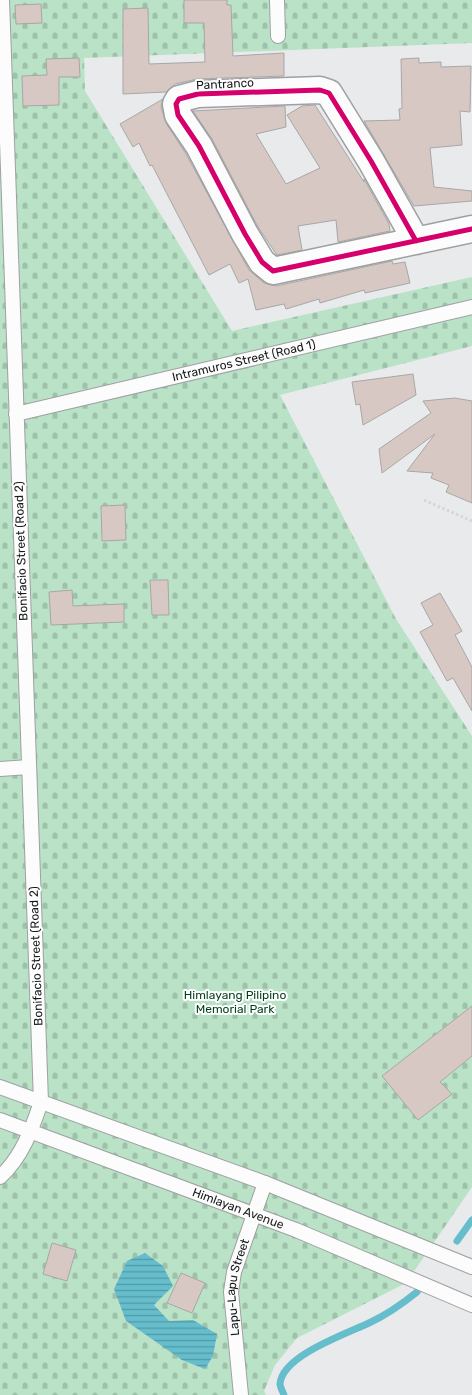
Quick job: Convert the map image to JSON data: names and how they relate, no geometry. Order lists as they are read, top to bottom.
{
  "streets": {
    "street": ["Pantranco"],
    "lane": [
      "Intramuros Street (Road 1)",
      "Bonifacio Street (Road 2)",
      "Himlayan Avenue",
      "Lapu-Lapu Street"
    ]
  },
  "crossings": [
    ["Intramuros Street (Road 1)", "Bonifacio Street (Road 2)"],
    ["Himlayan Avenue", "Lapu-Lapu Street"]
  ],
  "parks": ["Himlayang Pilipino Memorial Park"]
}
